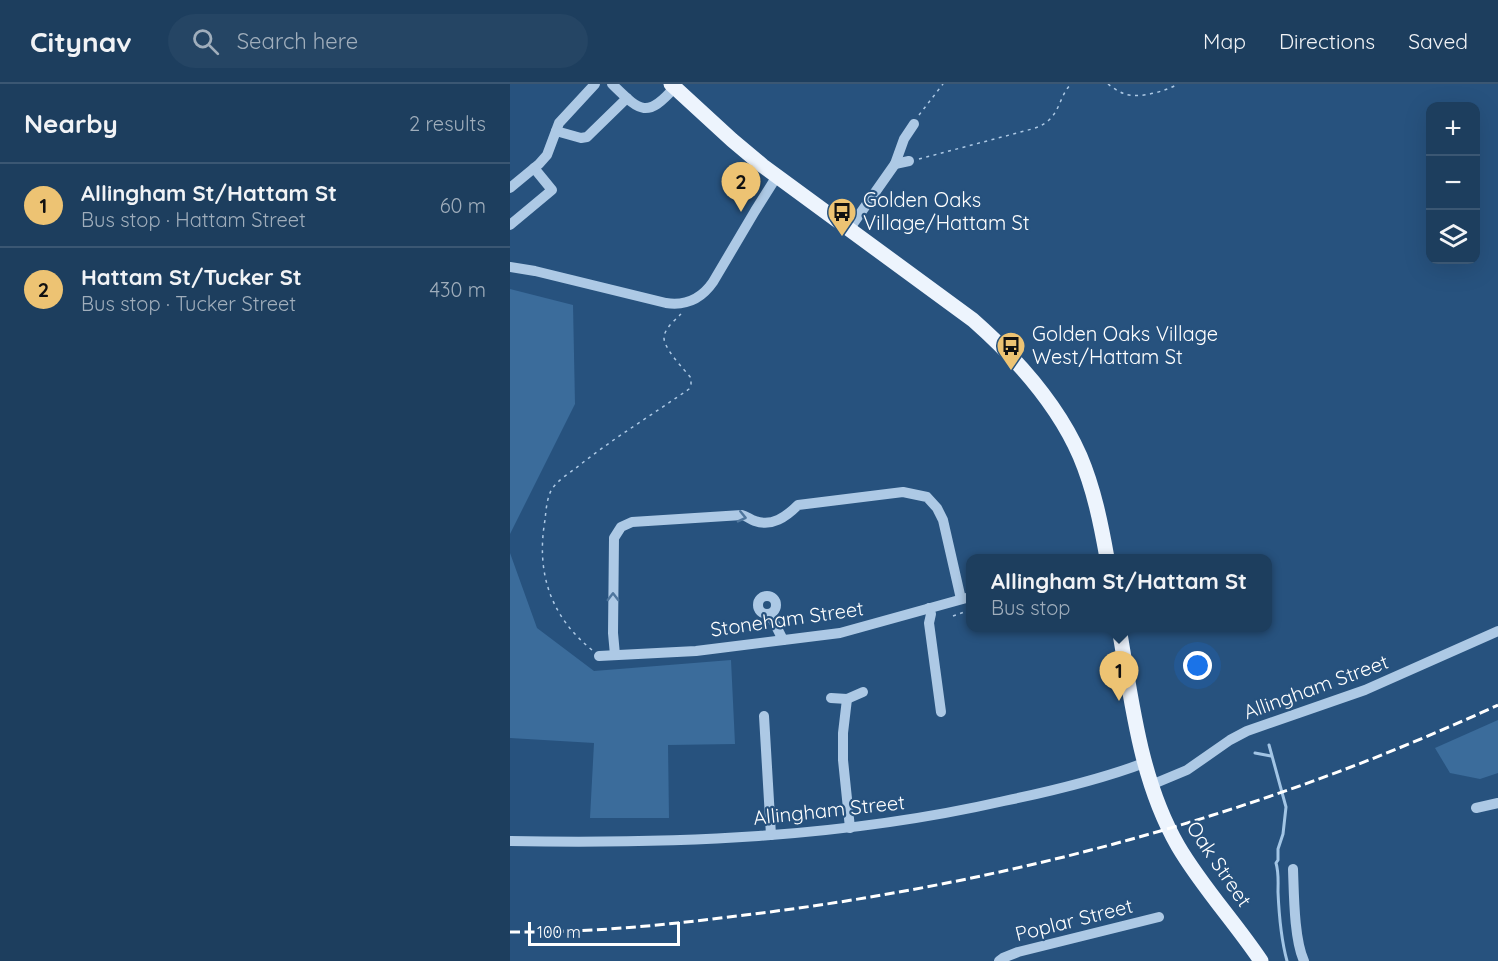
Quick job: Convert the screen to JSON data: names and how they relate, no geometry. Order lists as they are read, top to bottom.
{
  "streets": {
    "main road": ["Oak Street"],
    "street": ["Stoneham Street", "Allingham Street", "Poplar Street"]
  },
  "crossings": [
    ["Allingham Street", "Oak Street"]
  ],
  "places": {
    "bus stop": ["Golden Oaks Village/Hattam St", "Golden Oaks Village West/Hattam St"]
  },
  "scale_bar": "100 m",
  "page": {
    "header": "Citynav",
    "search": "Search here",
    "nav": ["Map", "Directions", "Saved"],
    "heading": ["Nearby", "2 results"],
    "map_buttons": ["+", "−"],
    "list": [
      {
        "mark": "1",
        "name": "Allingham St/Hattam St",
        "note": "Bus stop · Hattam Street",
        "value": "60 m"
      },
      {
        "mark": "2",
        "name": "Hattam St/Tucker St",
        "note": "Bus stop · Tucker Street",
        "value": "430 m"
      }
    ],
    "pins": ["2", "1"],
    "popup": ["Allingham St/Hattam St", "Bus stop"],
    "scale": "100 m"
  }
}
